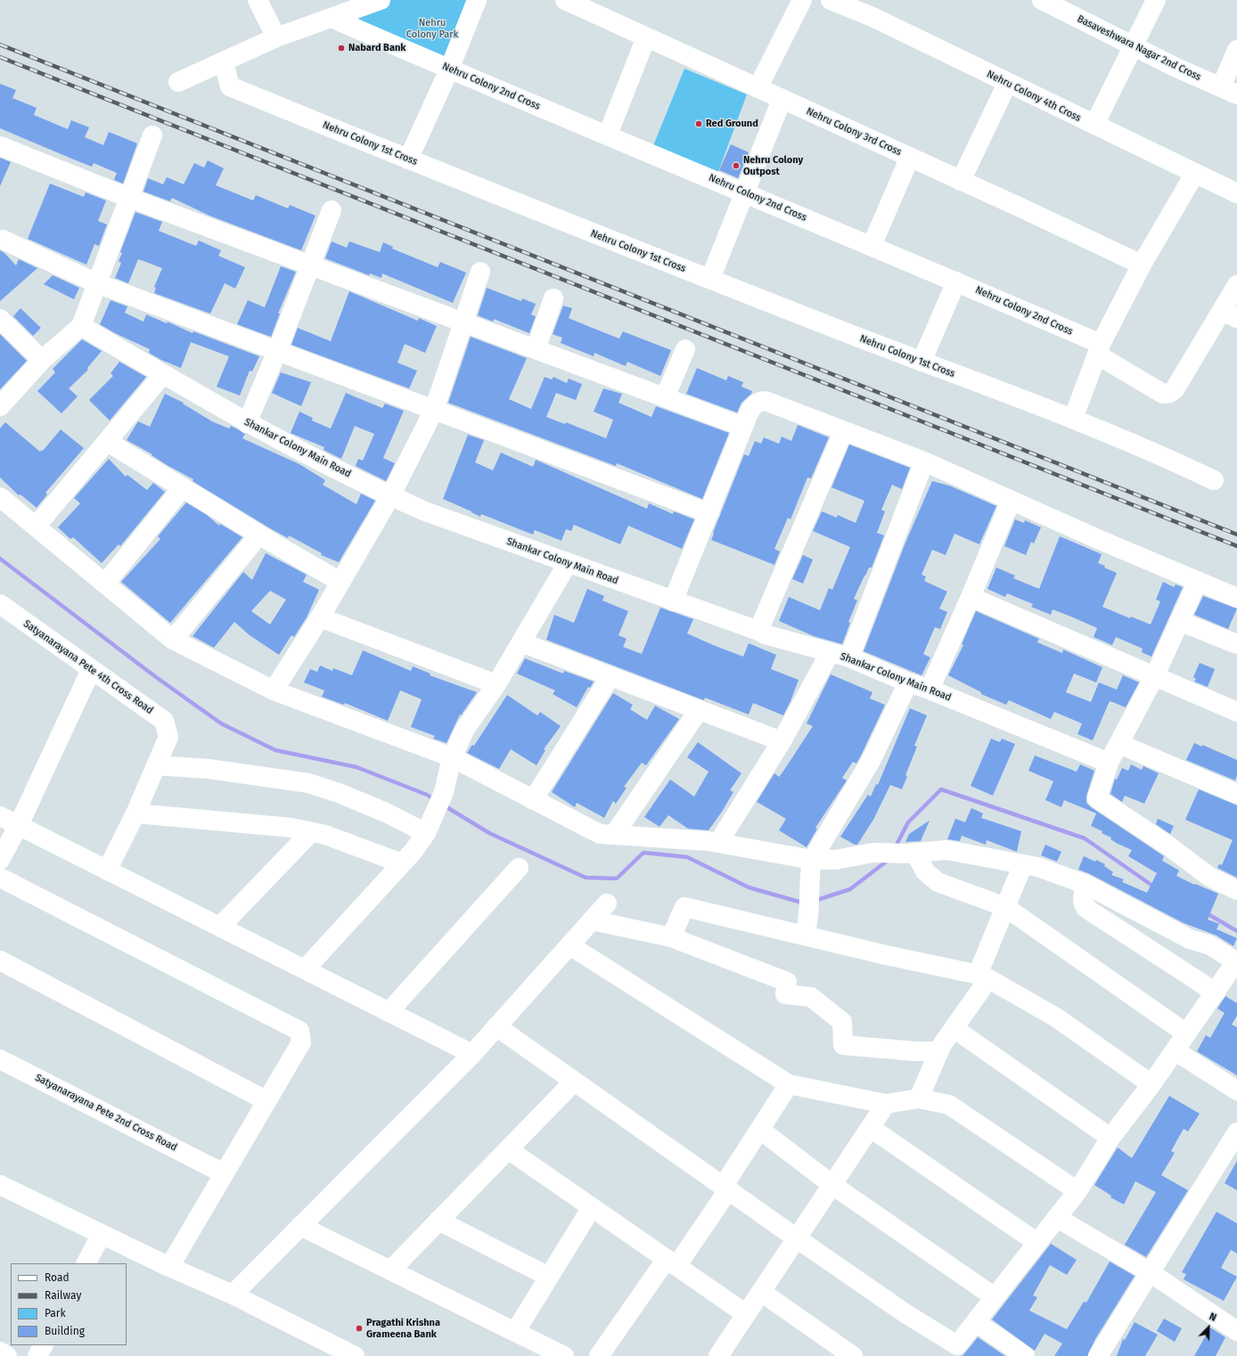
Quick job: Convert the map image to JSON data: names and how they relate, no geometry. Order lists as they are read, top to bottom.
{
  "streets": {
    "street": [
      "Basaveshwara Nagar 2nd Cross",
      "Nehru Colony 2nd Cross",
      "Nehru Colony 4th Cross",
      "Nehru Colony 3rd Cross",
      "Nehru Colony 1st Cross",
      "Shankar Colony Main Road",
      "Satyanarayana Pete 4th Cross Road",
      "Satyanarayana Pete 2nd Cross Road"
    ]
  },
  "parks": ["Nehru Colony Park"],
  "places": [
    "Nabard Bank",
    "Red Ground",
    "Nehru Colony Outpost",
    "Pragathi Krishna Grameena Bank"
  ],
  "legend": [
    "Road",
    "Railway",
    "Park",
    "Building"
  ],
  "north": "top right"
}
